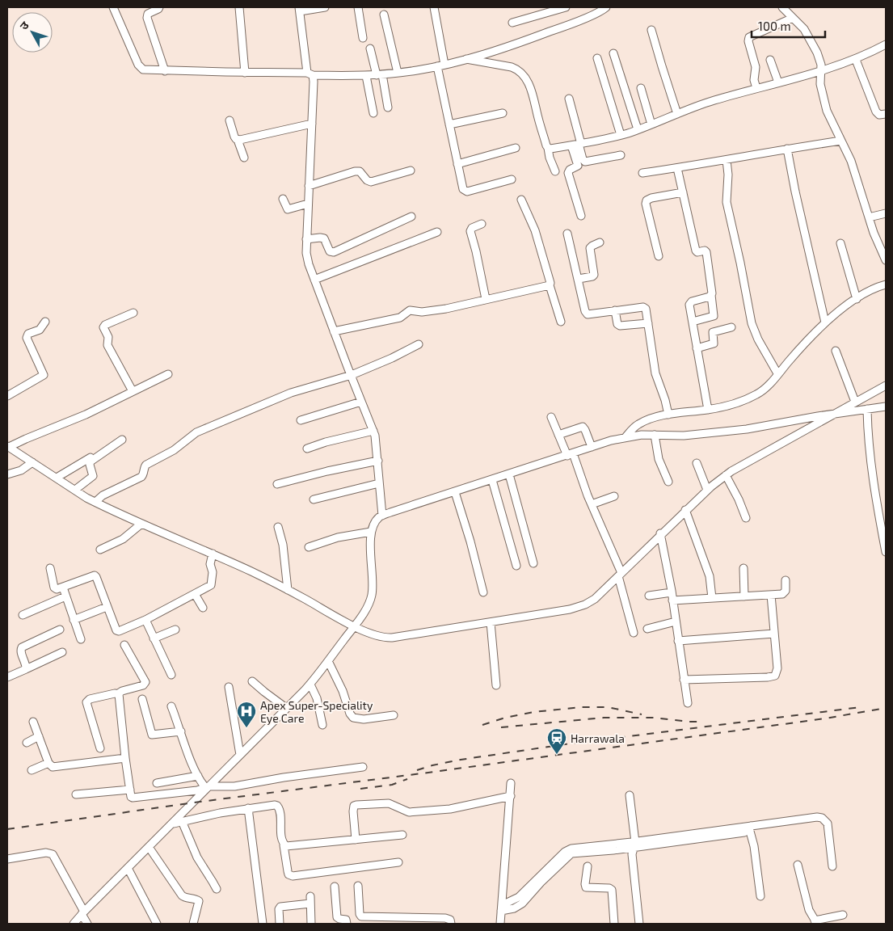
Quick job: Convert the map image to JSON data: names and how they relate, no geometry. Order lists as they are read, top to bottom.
{
  "places": {
    "hospital": ["Apex Super-Speciality Eye Care"],
    "station": ["Harrawala"]
  },
  "scale_bar": "100 m",
  "north": "top left"
}
